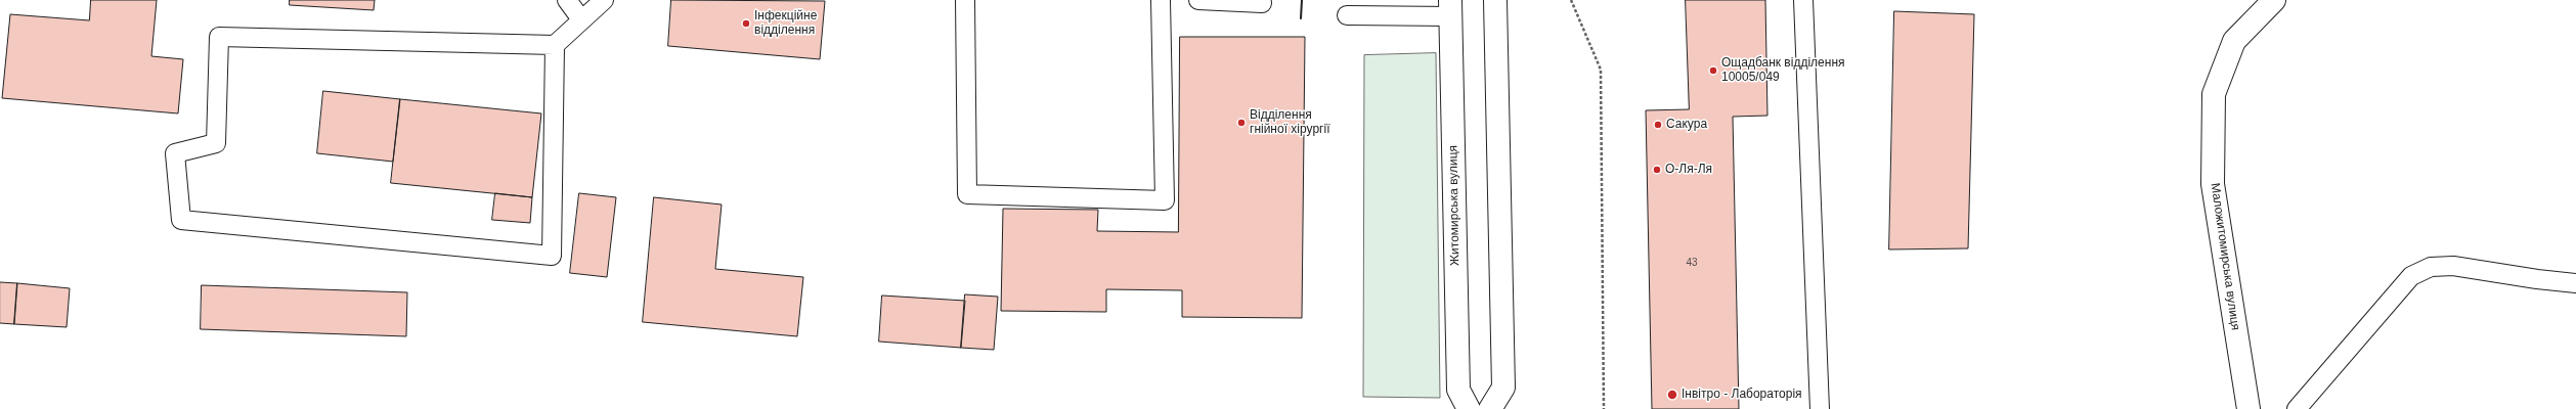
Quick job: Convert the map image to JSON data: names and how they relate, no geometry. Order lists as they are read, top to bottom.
{
  "streets": {
    "main road": ["Житомирська вулиця", "Маложитомирська вулиця"]
  },
  "places": [
    "Інфекційне відділення",
    "Ощадбанк відділення 10005/049",
    "Відділення гнійної хірургії",
    "Сакура",
    "О-Ля-Ля",
    "Інвітро - Лабораторія"
  ],
  "house_numbers": ["43"]
}
